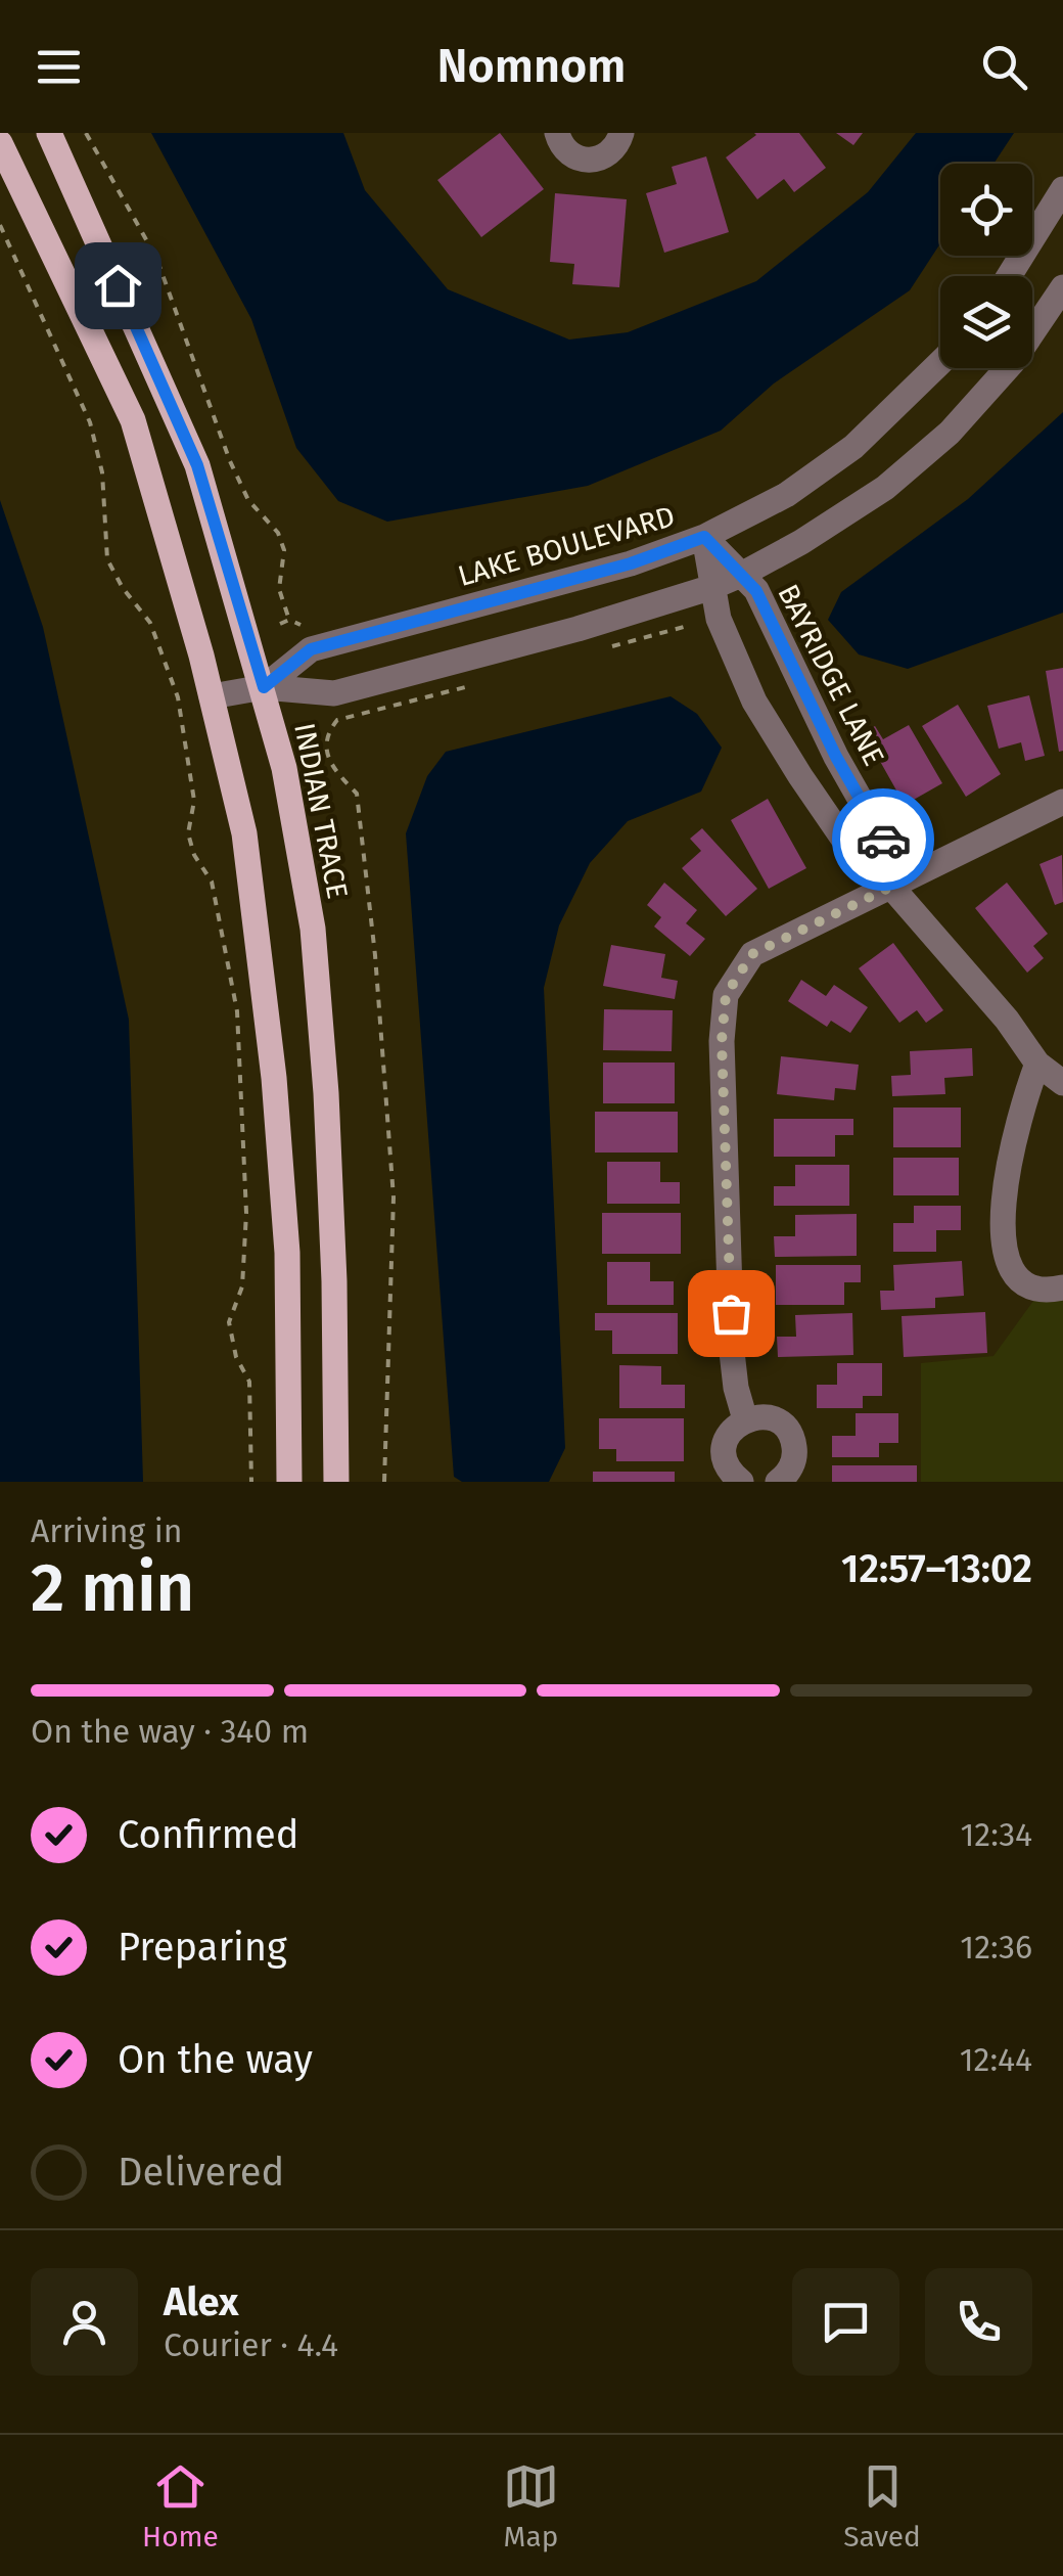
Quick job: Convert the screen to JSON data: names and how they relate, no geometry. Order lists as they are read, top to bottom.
{
  "streets": {
    "main road": ["INDIAN TRACE"],
    "street": ["LAKE BOULEVARD", "BAYRIDGE LANE"]
  },
  "crossings": [
    ["LAKE BOULEVARD", "BAYRIDGE LANE"],
    ["LAKE BOULEVARD", "INDIAN TRACE"]
  ],
  "page": {
    "header": "Nomnom",
    "heading": ["2 min", "Arriving in", "12:57–13:02"],
    "panel": ["Alex", "Courier · 4.4"],
    "bar": "On the way · 340 m",
    "list": [
      ["Confirmed", "12:34"],
      ["Preparing", "12:36"],
      ["On the way", "12:44"],
      "Delivered"
    ],
    "tabs": ["Home", "Map", "Saved"]
  }
}
